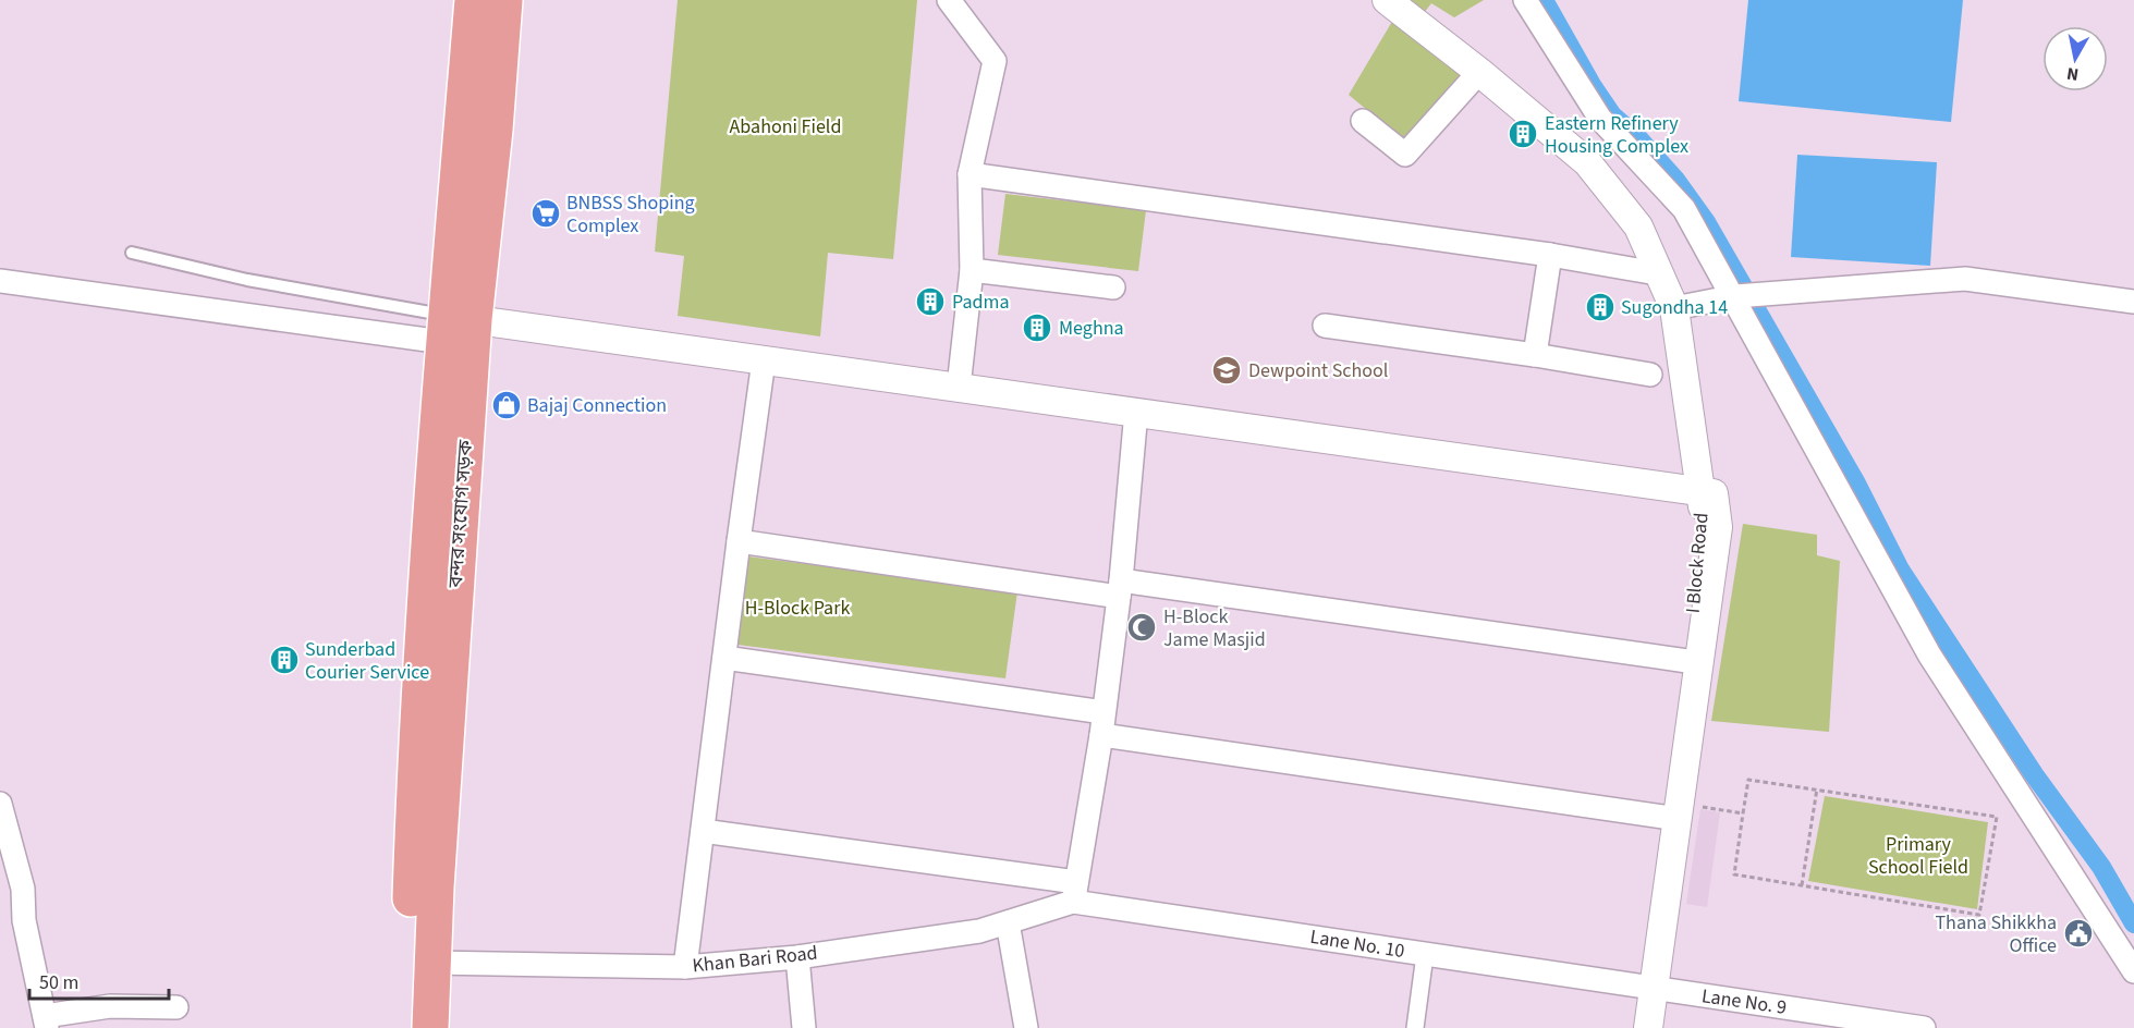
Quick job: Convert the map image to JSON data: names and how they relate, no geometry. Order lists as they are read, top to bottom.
{
  "streets": {
    "highway": ["বন্দর সংযোগ সড়ক"],
    "street": [
      "I Block Road",
      "Lane No. 10",
      "Khan Bari Road",
      "Lane No. 9"
    ]
  },
  "crossings": [
    ["বন্দর সংযোগ সড়ক", "Khan Bari Road"],
    ["I Block Road", "Lane No. 10"],
    ["I Block Road", "Lane No. 9"],
    ["Lane No. 10", "Khan Bari Road"],
    ["Lane No. 10", "Lane No. 9"]
  ],
  "parks": ["Abahoni Field", "H-Block Park", "Primary School Field"],
  "places": {
    "building": [
      "Eastern Refinery Housing Complex",
      "Padma",
      "Sugondha 14",
      "Meghna",
      "Sunderbad Courier Service"
    ],
    "supermarket": ["BNBSS Shoping Complex"],
    "school or university": ["Dewpoint School"],
    "shop": ["Bajaj Connection"],
    "mosque": ["H-Block Jame Masjid"],
    "public building": ["Thana Shikkha Office"]
  },
  "scale_bar": "50 m",
  "north": "bottom"
}
